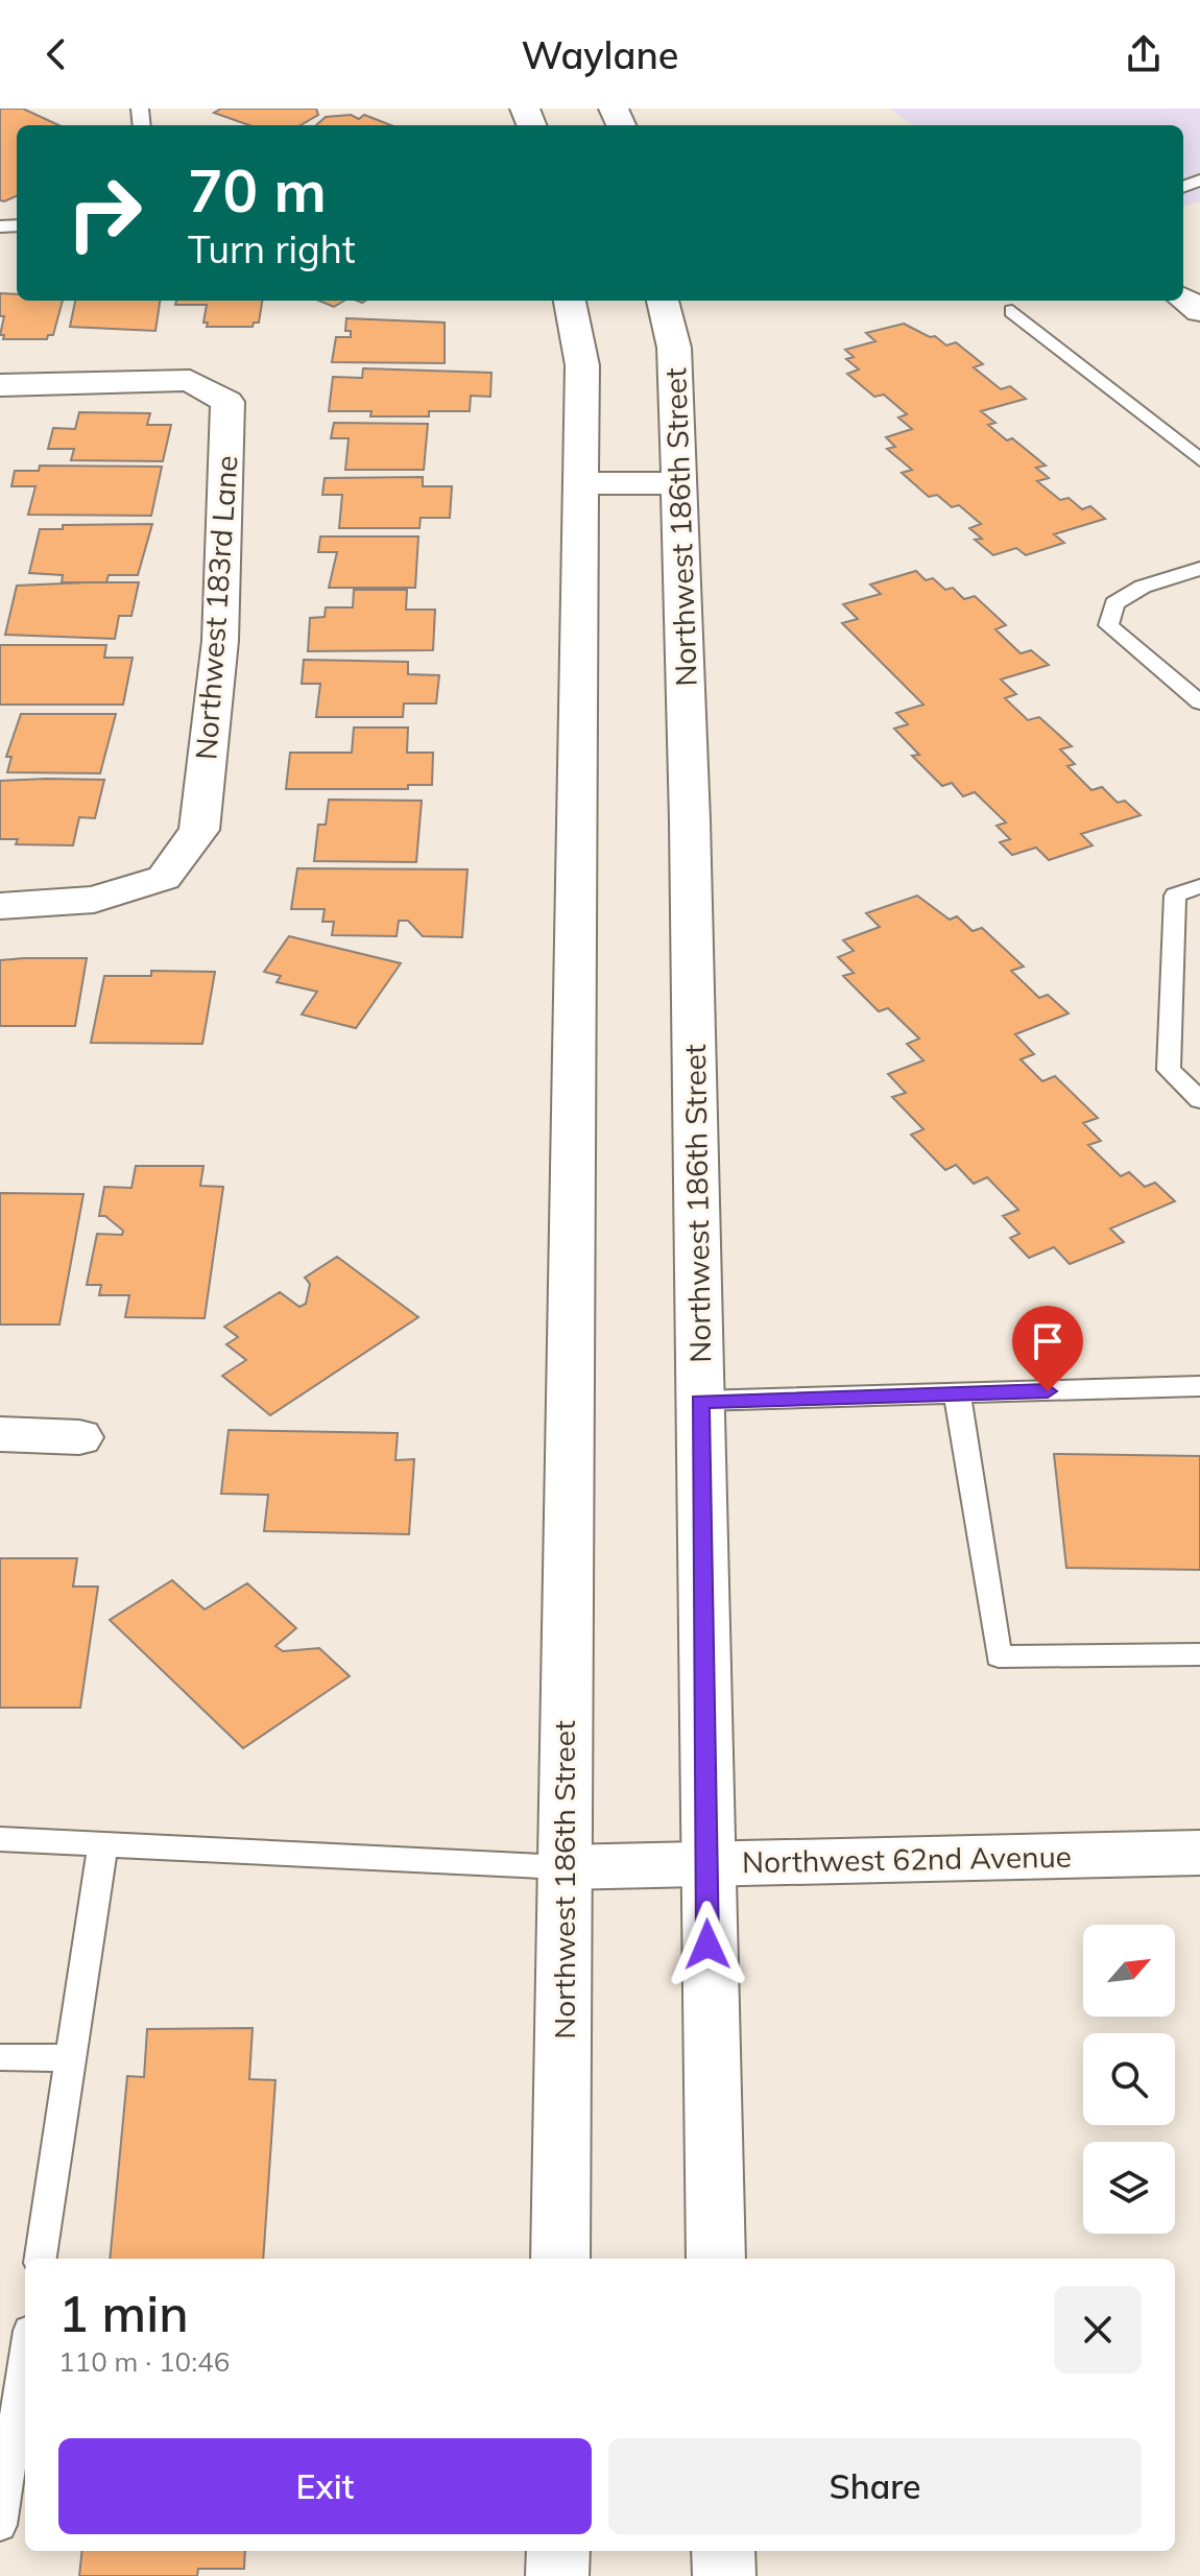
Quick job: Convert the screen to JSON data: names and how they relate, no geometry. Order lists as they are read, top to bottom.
{
  "streets": {
    "main road": ["Northwest 186th Street", "Northwest 183rd Lane", "Northwest 62nd Avenue"]
  },
  "crossings": [
    ["Northwest 186th Street", "Northwest 62nd Avenue"]
  ],
  "north": "top right",
  "page": {
    "header": "Waylane",
    "turn": ["70 m", "Turn right"],
    "heading": ["1 min", "110 m · 10:46"],
    "buttons": ["Exit", "Share"]
  }
}
